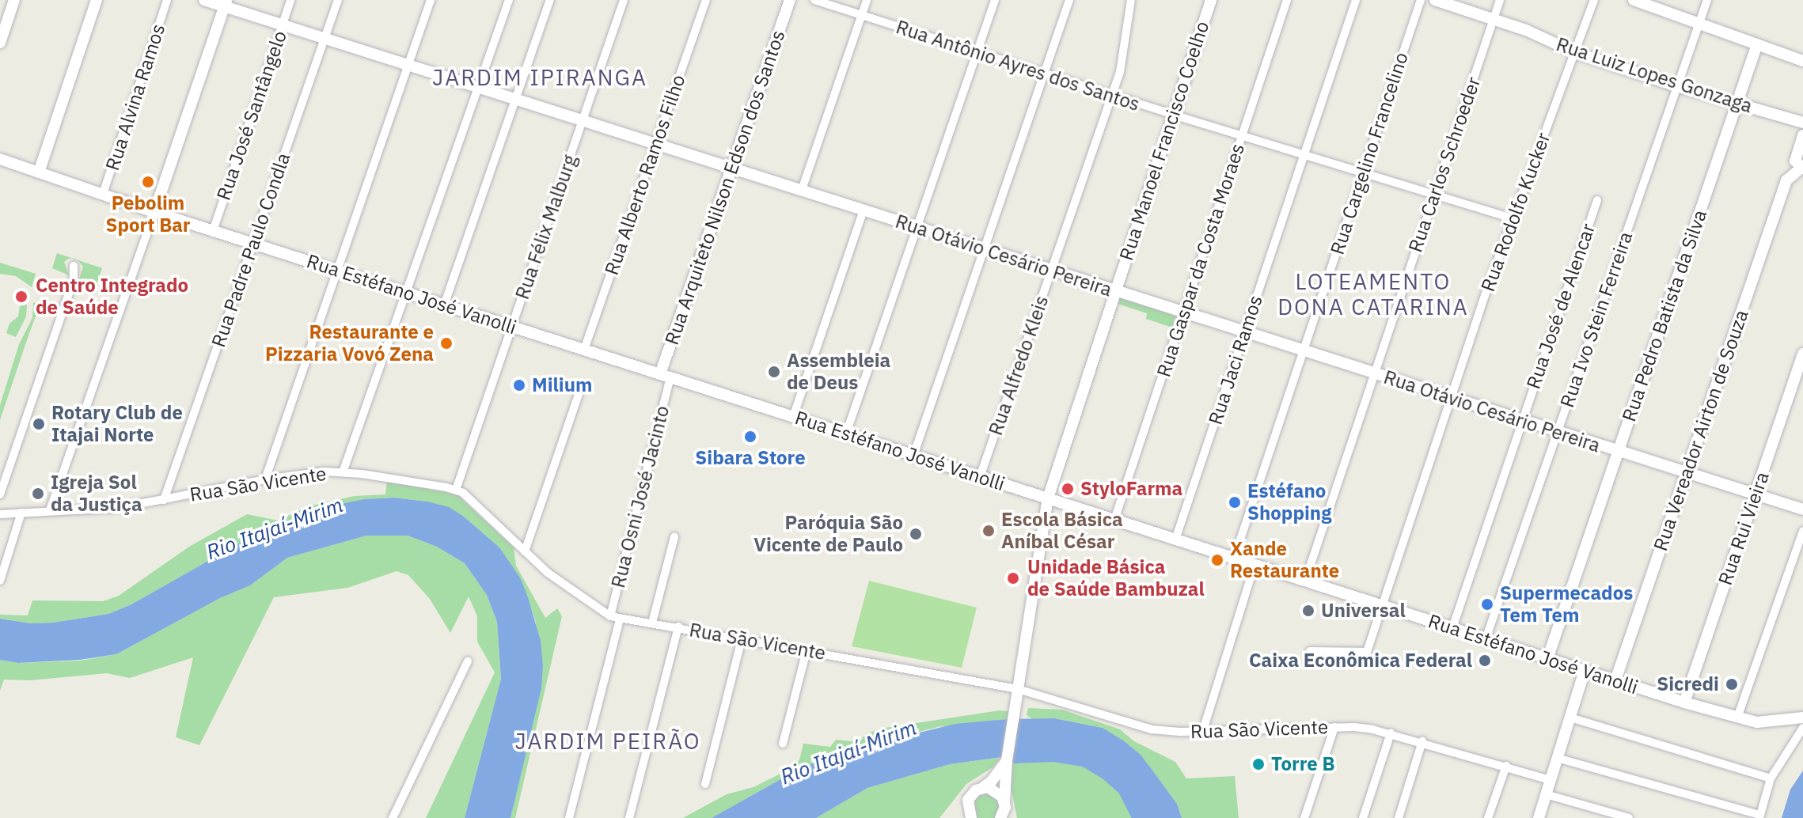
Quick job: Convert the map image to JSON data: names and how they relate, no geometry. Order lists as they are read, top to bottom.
{
  "streets": {
    "main road": [
      "Rua Luiz Lopes Gonzaga",
      "Rua Manoel Francisco Coelho",
      "Rua Arquiteto Nilson Edson dos Santos",
      "Rua Otávio Cesário Pereira",
      "Rua Estéfano José Vanolli",
      "Rua Pedro Batista da Silva",
      "Rua Vereador Airton de Souza",
      "Rua Rui Vieira"
    ],
    "street": [
      "Rua Antônio Ayres dos Santos",
      "Rua Alvina Ramos",
      "Rua José Santângelo",
      "Rua Cargelino Francelino",
      "Rua Carlos Schroeder",
      "Rua Alberto Ramos Filho",
      "Rua Rodolfo Kucker",
      "Rua Félix Malburg",
      "Rua Padre Paulo Condla",
      "Rua Gaspar da Costa Moraes",
      "Rua José de Alencar",
      "Rua Ivo Stein Ferreira",
      "Rua Jaci Ramos",
      "Rua Alfredo Kleis",
      "Rua São Vicente",
      "Rua Osni José Jacinto"
    ]
  },
  "crossings": [
    ["Rua Antônio Ayres dos Santos", "Rua Manoel Francisco Coelho"],
    ["Rua Antônio Ayres dos Santos", "Rua Cargelino Francelino"],
    ["Rua Antônio Ayres dos Santos", "Rua Carlos Schroeder"],
    ["Rua Antônio Ayres dos Santos", "Rua Rodolfo Kucker"],
    ["Rua Antônio Ayres dos Santos", "Rua Gaspar da Costa Moraes"],
    ["Rua Antônio Ayres dos Santos", "Rua Jaci Ramos"],
    ["Rua Antônio Ayres dos Santos", "Rua Alfredo Kleis"],
    ["Rua Luiz Lopes Gonzaga", "Rua Carlos Schroeder"],
    ["Rua Luiz Lopes Gonzaga", "Rua Rodolfo Kucker"],
    ["Rua Luiz Lopes Gonzaga", "Rua Pedro Batista da Silva"],
    ["Rua Luiz Lopes Gonzaga", "Rua Ivo Stein Ferreira"],
    ["Rua Alvina Ramos", "Rua Estéfano José Vanolli"],
    ["Rua José Santângelo", "Rua Otávio Cesário Pereira"],
    ["Rua José Santângelo", "Rua Estéfano José Vanolli"],
    ["Rua Manoel Francisco Coelho", "Rua Otávio Cesário Pereira"],
    ["Rua Manoel Francisco Coelho", "Rua Estéfano José Vanolli"],
    ["Rua Manoel Francisco Coelho", "Rua São Vicente"],
    ["Rua Cargelino Francelino", "Rua Otávio Cesário Pereira"],
    ["Rua Cargelino Francelino", "Rua Estéfano José Vanolli"],
    ["Rua Carlos Schroeder", "Rua Otávio Cesário Pereira"],
    ["Rua Carlos Schroeder", "Rua Estéfano José Vanolli"],
    ["Rua Alberto Ramos Filho", "Rua Otávio Cesário Pereira"],
    ["Rua Alberto Ramos Filho", "Rua Estéfano José Vanolli"],
    ["Rua Arquiteto Nilson Edson dos Santos", "Rua Otávio Cesário Pereira"],
    ["Rua Arquiteto Nilson Edson dos Santos", "Rua Estéfano José Vanolli"],
    ["Rua Arquiteto Nilson Edson dos Santos", "Rua Osni José Jacinto"],
    ["Rua Rodolfo Kucker", "Rua Otávio Cesário Pereira"],
    ["Rua Rodolfo Kucker", "Rua Estéfano José Vanolli"],
    ["Rua Félix Malburg", "Rua Otávio Cesário Pereira"],
    ["Rua Félix Malburg", "Rua Estéfano José Vanolli"],
    ["Rua Félix Malburg", "Rua São Vicente"],
    ["Rua Padre Paulo Condla", "Rua Otávio Cesário Pereira"],
    ["Rua Padre Paulo Condla", "Rua Estéfano José Vanolli"],
    ["Rua Padre Paulo Condla", "Rua São Vicente"],
    ["Rua Otávio Cesário Pereira", "Rua Gaspar da Costa Moraes"],
    ["Rua Otávio Cesário Pereira", "Rua José de Alencar"],
    ["Rua Otávio Cesário Pereira", "Rua Pedro Batista da Silva"],
    ["Rua Otávio Cesário Pereira", "Rua Ivo Stein Ferreira"],
    ["Rua Otávio Cesário Pereira", "Rua Jaci Ramos"],
    ["Rua Otávio Cesário Pereira", "Rua Alfredo Kleis"],
    ["Rua Otávio Cesário Pereira", "Rua Vereador Airton de Souza"],
    ["Rua Otávio Cesário Pereira", "Rua Rui Vieira"],
    ["Rua Gaspar da Costa Moraes", "Rua Estéfano José Vanolli"],
    ["Rua Estéfano José Vanolli", "Rua José de Alencar"],
    ["Rua Estéfano José Vanolli", "Rua Pedro Batista da Silva"],
    ["Rua Estéfano José Vanolli", "Rua Ivo Stein Ferreira"],
    ["Rua Estéfano José Vanolli", "Rua Jaci Ramos"],
    ["Rua Estéfano José Vanolli", "Rua Alfredo Kleis"],
    ["Rua Estéfano José Vanolli", "Rua Vereador Airton de Souza"],
    ["Rua Estéfano José Vanolli", "Rua Osni José Jacinto"],
    ["Rua Estéfano José Vanolli", "Rua Rui Vieira"],
    ["Rua São Vicente", "Rua Osni José Jacinto"]
  ],
  "districts": ["JARDIM IPIRANGA", "LOTEAMENTO DONA CATARINA", "JARDIM PEIRÃO"],
  "water": ["Rio Itajaí-Mirim"],
  "places": [
    "Pebolim Sport Bar",
    "Centro Integrado de Saúde",
    "Restaurante e Pizzaria Vovó Zena",
    "Assembleia de Deus",
    "Milium",
    "Rotary Club de Itajai Norte",
    "Sibara Store",
    "StyloFarma",
    "Igreja Sol da Justiça",
    "Estéfano Shopping",
    "Escola Básica Aníbal César",
    "Paróquia São Vicente de Paulo",
    "Xande Restaurante",
    "Unidade Básica de Saúde Bambuzal",
    "Supermecados Tem Tem",
    "Universal",
    "Caixa Econômica Federal",
    "Sicredi",
    "Torre B"
  ]
}
